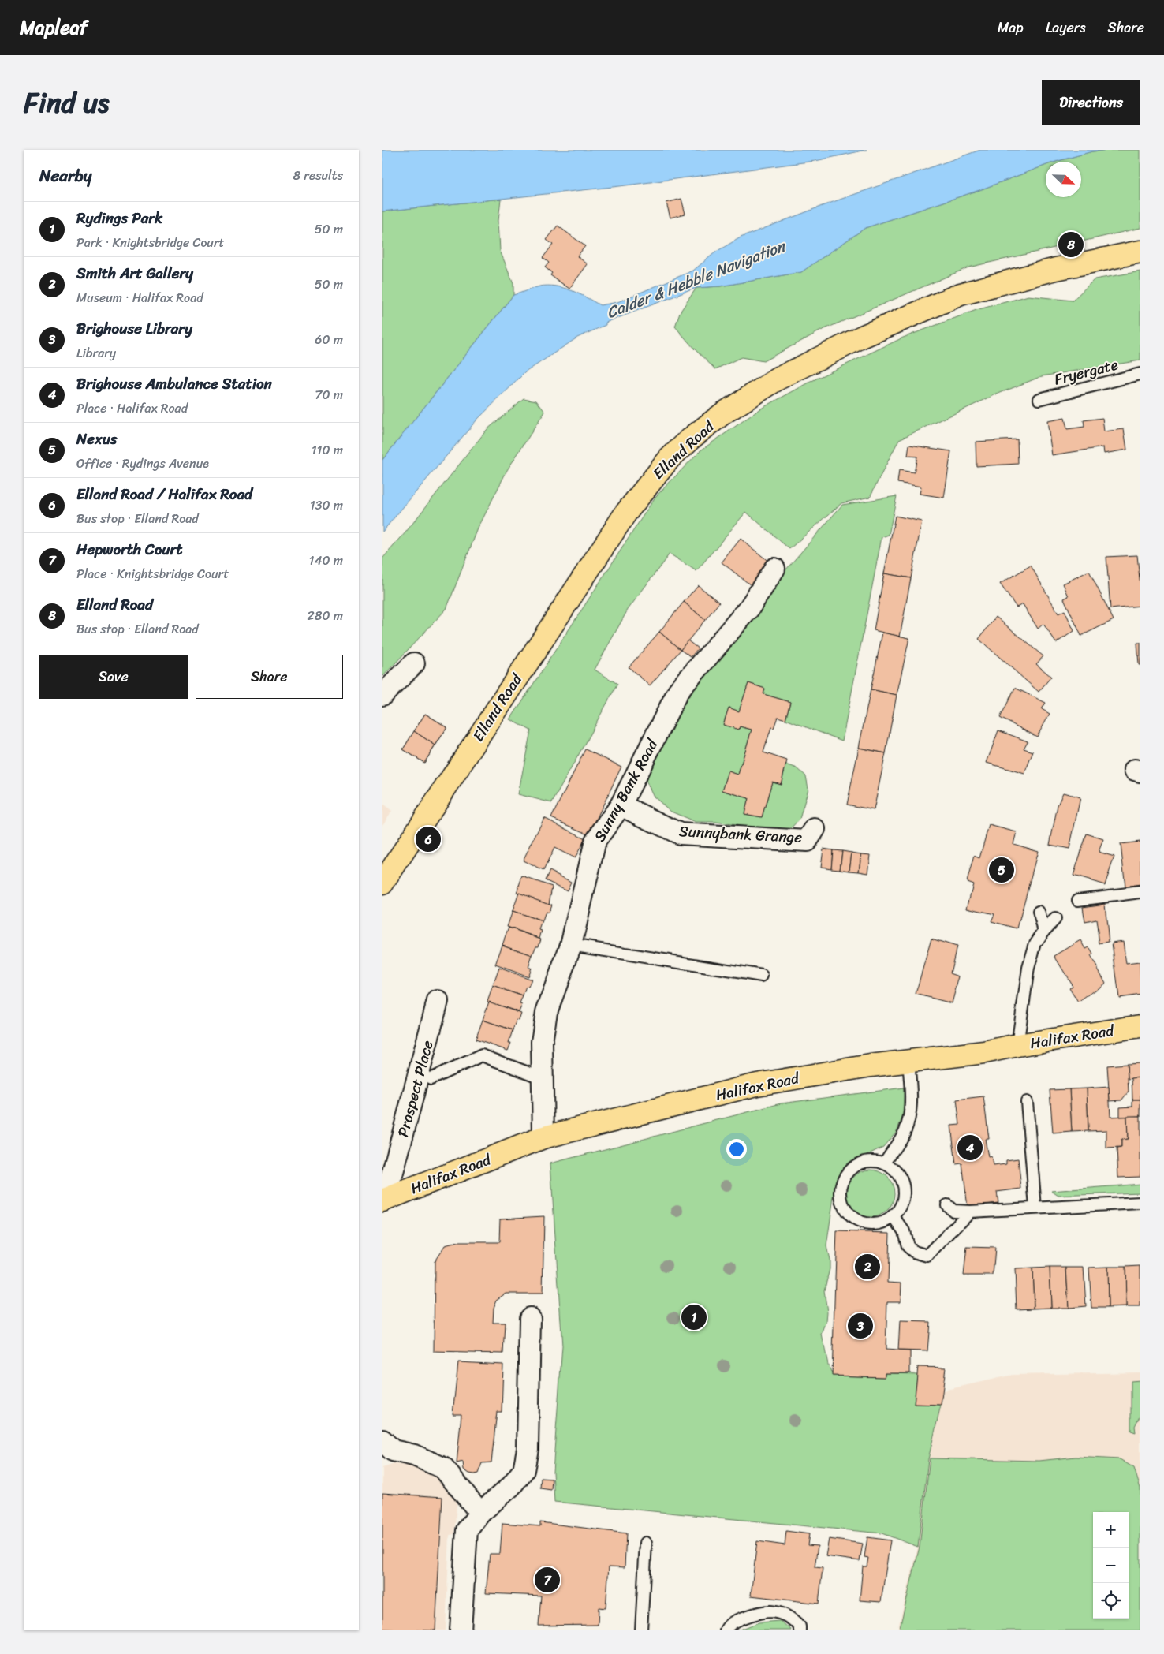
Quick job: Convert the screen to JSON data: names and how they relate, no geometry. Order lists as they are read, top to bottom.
{
  "streets": {
    "main road": ["Elland Road", "Halifax Road"],
    "street": ["Sunny Bank Road", "Sunnybank Grange", "Prospect Place"],
    "lane": ["Fryergate"]
  },
  "crossings": [
    ["Sunny Bank Road", "Sunnybank Grange"],
    ["Sunny Bank Road", "Halifax Road"],
    ["Halifax Road", "Prospect Place"]
  ],
  "water": ["Calder & Hebble Navigation"],
  "north": "bottom right",
  "page": {
    "header": "Mapleaf",
    "nav": ["Map", "Layers", "Share"],
    "title": "Find us",
    "buttons": [
      "Directions",
      ["Save", "Share"]
    ],
    "heading": ["Nearby", "8 results"],
    "list": [
      {
        "mark": "1",
        "name": "Rydings Park",
        "note": "Park · Knightsbridge Court",
        "value": "50 m"
      },
      {
        "mark": "2",
        "name": "Smith Art Gallery",
        "note": "Museum · Halifax Road",
        "value": "50 m"
      },
      {
        "mark": "3",
        "name": "Brighouse Library",
        "note": "Library",
        "value": "60 m"
      },
      {
        "mark": "4",
        "name": "Brighouse Ambulance Station",
        "note": "Place · Halifax Road",
        "value": "70 m"
      },
      {
        "mark": "5",
        "name": "Nexus",
        "note": "Office · Rydings Avenue",
        "value": "110 m"
      },
      {
        "mark": "6",
        "name": "Elland Road / Halifax Road",
        "note": "Bus stop · Elland Road",
        "value": "130 m"
      },
      {
        "mark": "7",
        "name": "Hepworth Court",
        "note": "Place · Knightsbridge Court",
        "value": "140 m"
      },
      {
        "mark": "8",
        "name": "Elland Road",
        "note": "Bus stop · Elland Road",
        "value": "280 m"
      }
    ],
    "pins": [
      "8",
      "6",
      "5",
      "4",
      "2",
      "1",
      "3",
      "7"
    ],
    "map_buttons": ["+", "−"]
  }
}
